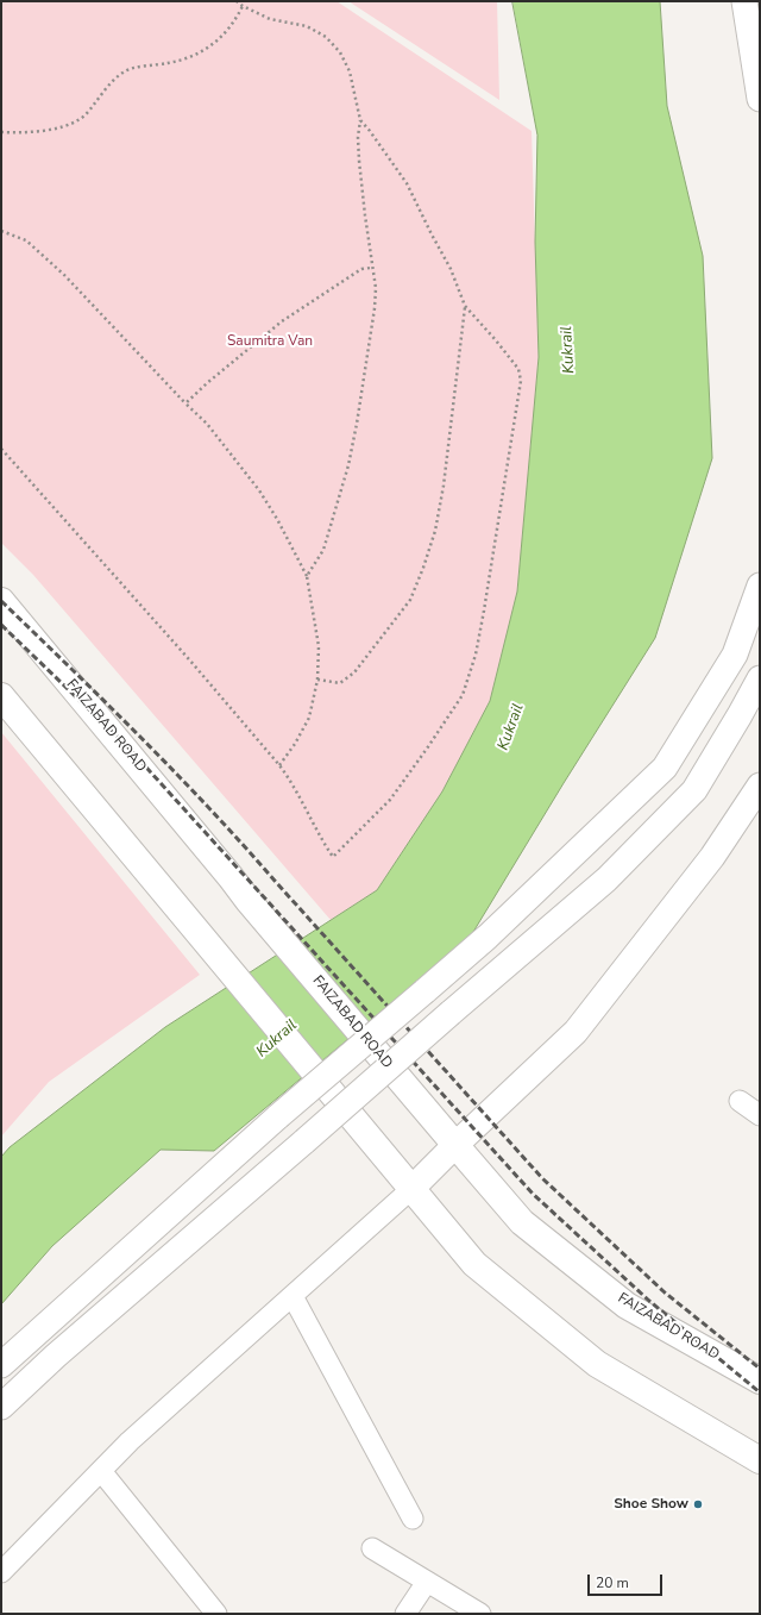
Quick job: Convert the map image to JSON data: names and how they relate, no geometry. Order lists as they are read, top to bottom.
{
  "streets": {
    "main road": ["FAIZABAD ROAD"]
  },
  "water": ["Kukrail"],
  "parks": ["Saumitra Van"],
  "places": ["Shoe Show"],
  "scale_bar": "20 m"
}
